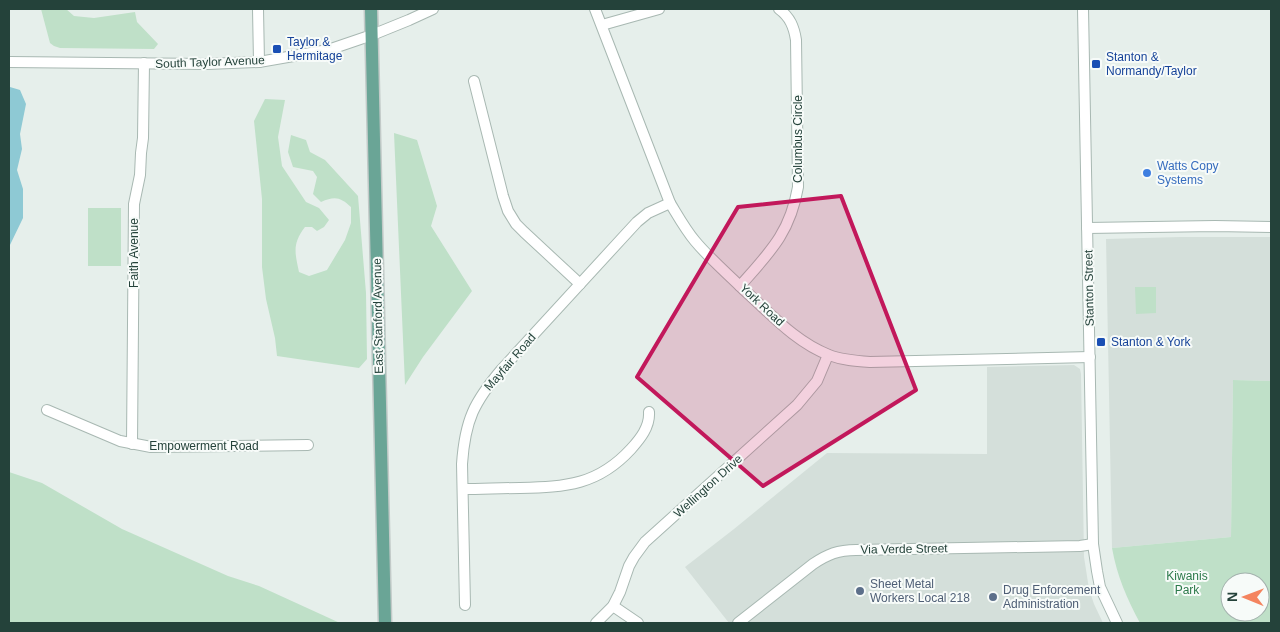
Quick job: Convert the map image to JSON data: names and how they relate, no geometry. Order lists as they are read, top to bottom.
{
  "streets": {
    "main road": ["East Stanford Avenue"],
    "street": [
      "South Taylor Avenue",
      "Columbus Circle",
      "Faith Avenue",
      "Stanton Street",
      "York Road",
      "Mayfair Road",
      "Empowerment Road",
      "Wellington Drive",
      "Via Verde Street"
    ]
  },
  "crossings": [
    ["South Taylor Avenue", "Faith Avenue"],
    ["South Taylor Avenue", "East Stanford Avenue"],
    ["Columbus Circle", "York Road"],
    ["Faith Avenue", "Empowerment Road"],
    ["Stanton Street", "York Road"],
    ["Stanton Street", "Via Verde Street"],
    ["York Road", "Mayfair Road"],
    ["York Road", "Wellington Drive"]
  ],
  "parks": ["Kiwanis Park"],
  "places": {
    "transit": ["Taylor & Hermitage", "Stanton & Normandy/Taylor", "Stanton & York"],
    "other": ["Watts Copy Systems", "Sheet Metal Workers Local 218", "Drug Enforcement Administration"]
  },
  "north": "left"
}
